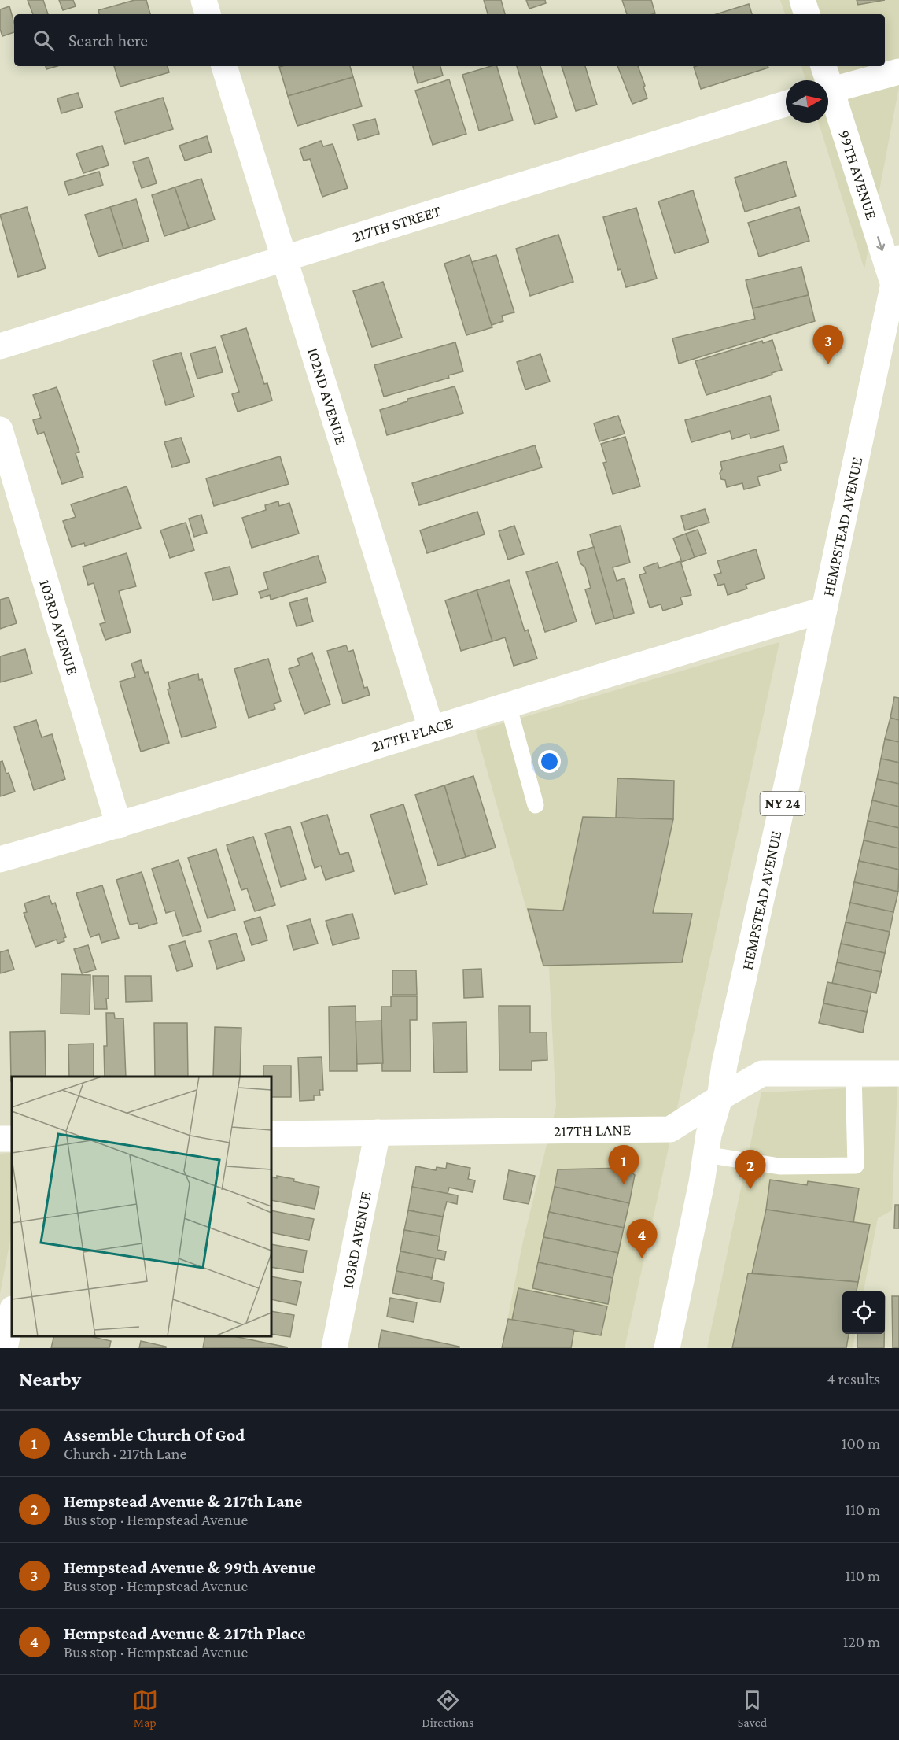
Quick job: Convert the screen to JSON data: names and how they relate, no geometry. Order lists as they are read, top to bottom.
{
  "streets": {
    "street": [
      "99TH AVENUE",
      "217TH STREET",
      "102ND AVENUE",
      "HEMPSTEAD AVENUE",
      "103RD AVENUE",
      "217TH PLACE",
      "NY 24",
      "217TH LANE"
    ]
  },
  "crossings": [
    ["99TH AVENUE", "HEMPSTEAD AVENUE"],
    ["217TH STREET", "102ND AVENUE"],
    ["102ND AVENUE", "217TH PLACE"],
    ["HEMPSTEAD AVENUE", "217TH PLACE"],
    ["HEMPSTEAD AVENUE", "217TH LANE"],
    ["103RD AVENUE", "217TH PLACE"],
    ["103RD AVENUE", "217TH LANE"]
  ],
  "one_way": ["99TH AVENUE"],
  "north": "right",
  "page": {
    "search": "Search here",
    "pins": [
      "3",
      "1",
      "2",
      "4"
    ],
    "heading": ["Nearby", "4 results"],
    "list": [
      {
        "mark": "1",
        "name": "Assemble Church Of God",
        "note": "Church · 217th Lane",
        "value": "100 m"
      },
      {
        "mark": "2",
        "name": "Hempstead Avenue & 217th Lane",
        "note": "Bus stop · Hempstead Avenue",
        "value": "110 m"
      },
      {
        "mark": "3",
        "name": "Hempstead Avenue & 99th Avenue",
        "note": "Bus stop · Hempstead Avenue",
        "value": "110 m"
      },
      {
        "mark": "4",
        "name": "Hempstead Avenue & 217th Place",
        "note": "Bus stop · Hempstead Avenue",
        "value": "120 m"
      }
    ],
    "nav": ["Map", "Directions", "Saved"]
  }
}
